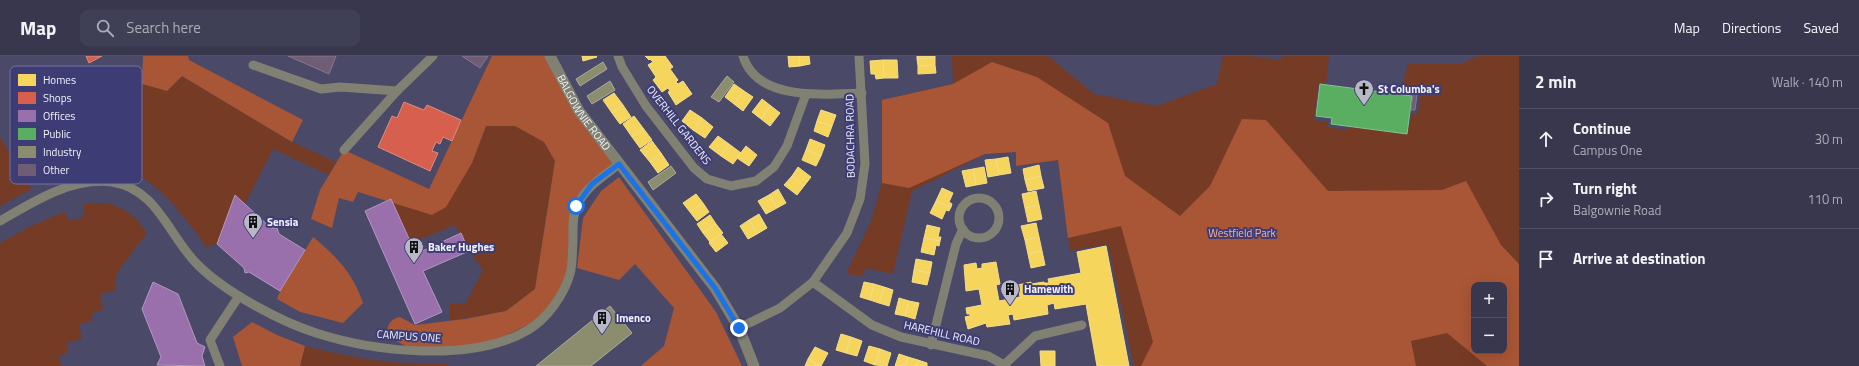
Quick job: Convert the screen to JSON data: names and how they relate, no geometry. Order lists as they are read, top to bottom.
{
  "streets": {
    "street": [
      "BALGOWNIE ROAD",
      "OVERHILL GARDENS",
      "BODACHRA ROAD",
      "HAREHILL ROAD",
      "CAMPUS ONE"
    ]
  },
  "crossings": [
    ["BALGOWNIE ROAD", "BODACHRA ROAD"],
    ["BALGOWNIE ROAD", "CAMPUS ONE"],
    ["BODACHRA ROAD", "HAREHILL ROAD"]
  ],
  "parks": ["Westfield Park"],
  "places": {
    "church": ["St Columba's"],
    "building": [
      "Sensia",
      "Baker Hughes",
      "Hamewith",
      "Imenco"
    ]
  },
  "legend": [
    "Homes",
    "Shops",
    "Offices",
    "Public",
    "Industry",
    "Other"
  ],
  "page": {
    "header": "Map",
    "search": "Search here",
    "nav": ["Map", "Directions", "Saved"],
    "heading": ["2 min", "Walk · 140 m"],
    "list": [
      ["Continue", "Campus One", "30 m"],
      ["Turn right", "Balgownie Road", "110 m"],
      "Arrive at destination"
    ],
    "map_buttons": ["+", "−"]
  }
}
